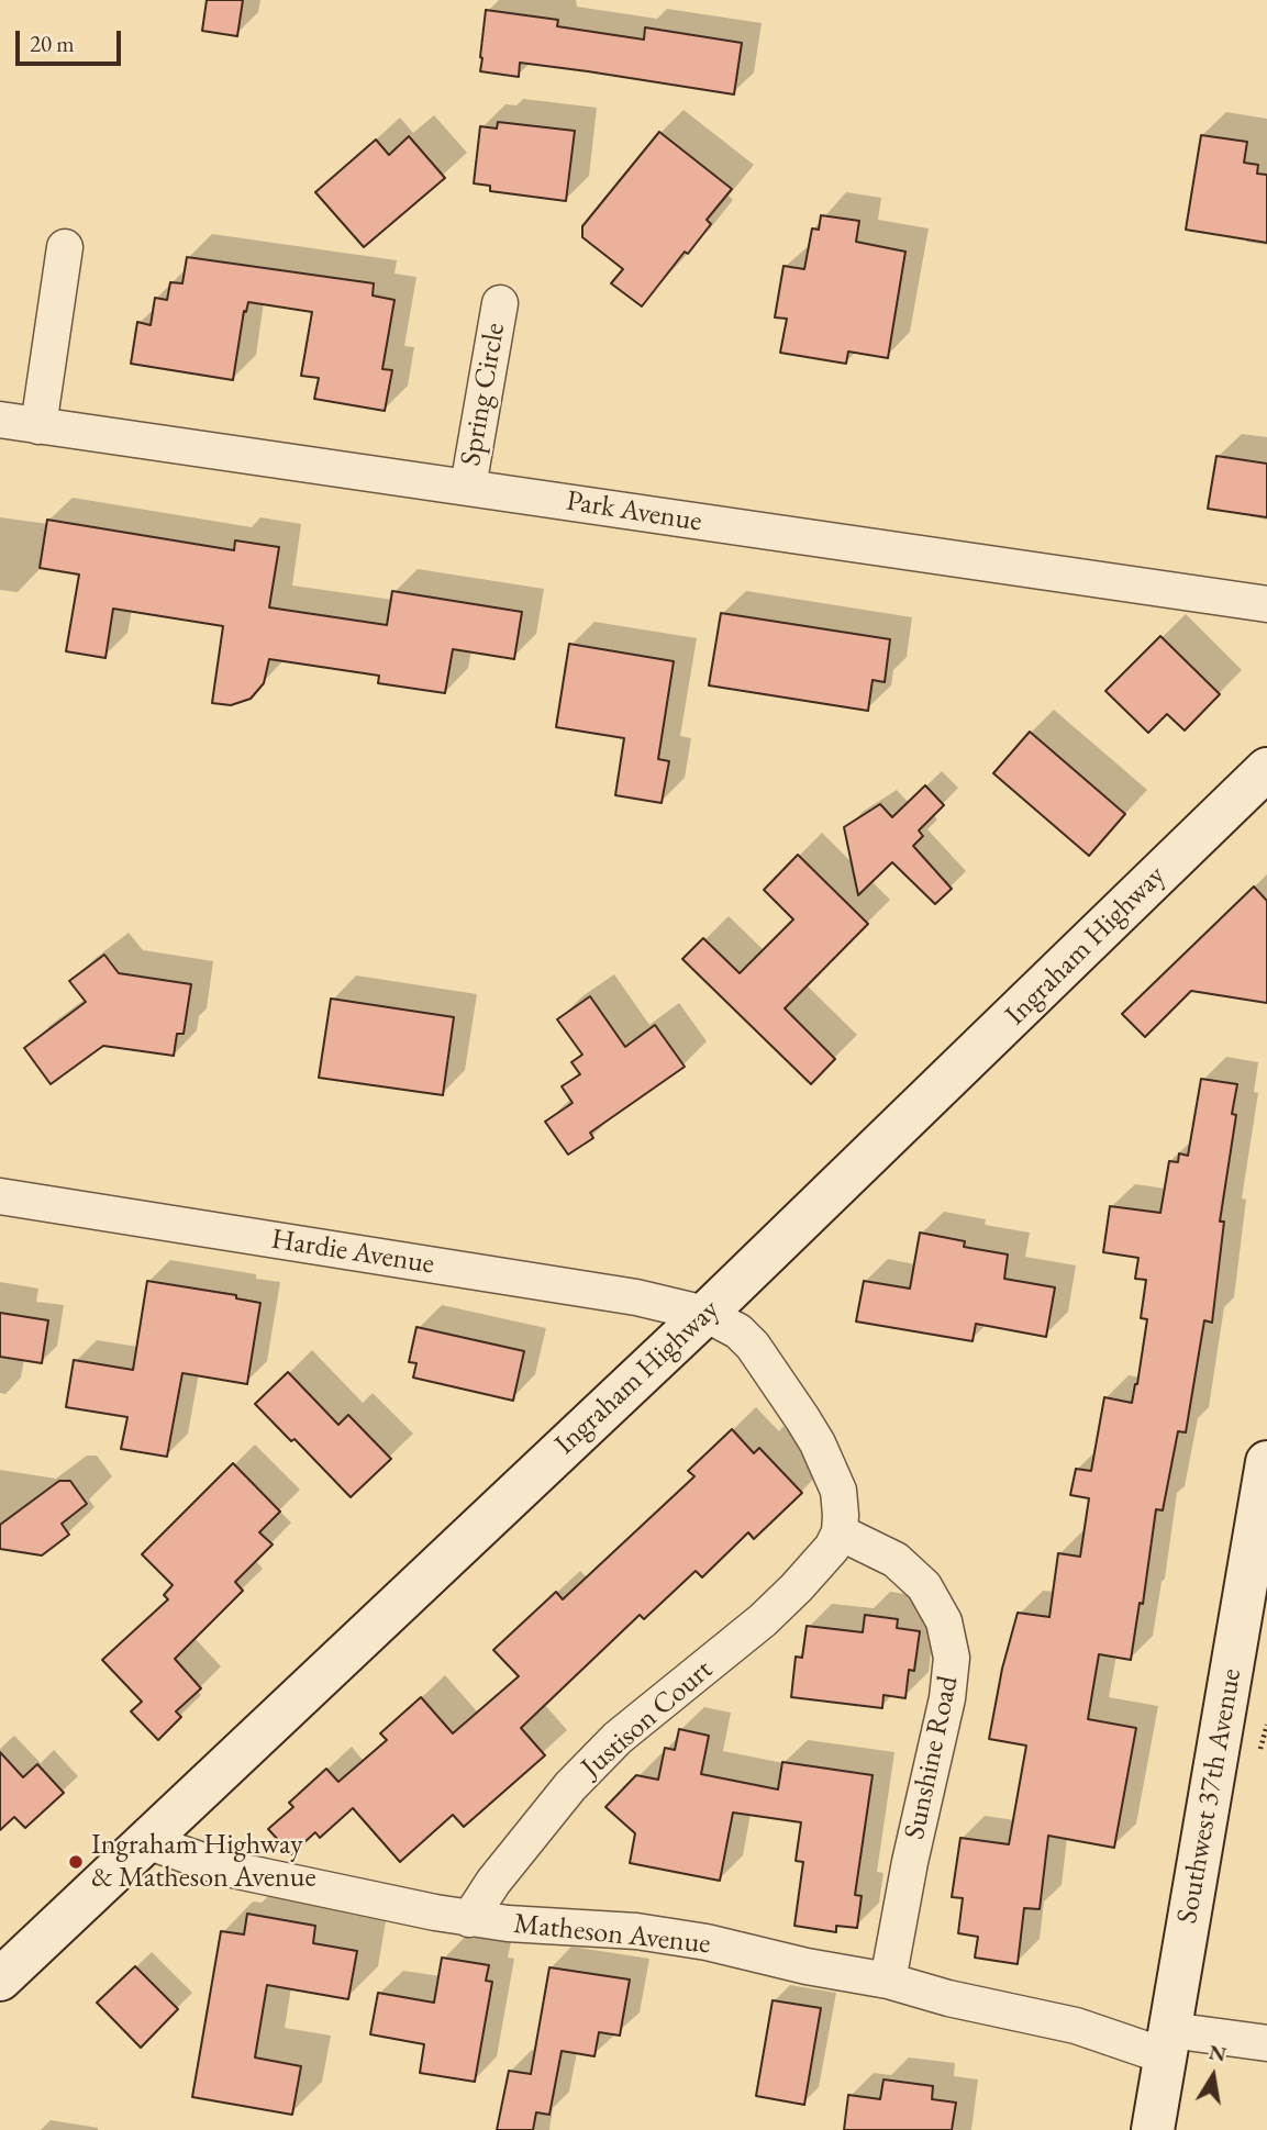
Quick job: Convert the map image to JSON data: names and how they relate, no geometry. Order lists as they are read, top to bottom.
{
  "streets": {
    "main road": ["Ingraham Highway", "Southwest 37th Avenue"],
    "street": [
      "Spring Circle",
      "Park Avenue",
      "Hardie Avenue",
      "Justison Court",
      "Sunshine Road",
      "Matheson Avenue"
    ]
  },
  "crossings": [
    ["Spring Circle", "Park Avenue"],
    ["Ingraham Highway", "Hardie Avenue"],
    ["Ingraham Highway", "Matheson Avenue"],
    ["Justison Court", "Sunshine Road"],
    ["Justison Court", "Matheson Avenue"],
    ["Sunshine Road", "Matheson Avenue"],
    ["Southwest 37th Avenue", "Matheson Avenue"]
  ],
  "places": ["Ingraham Highway & Matheson Avenue"],
  "scale_bar": "20 m",
  "north": "top"
}
